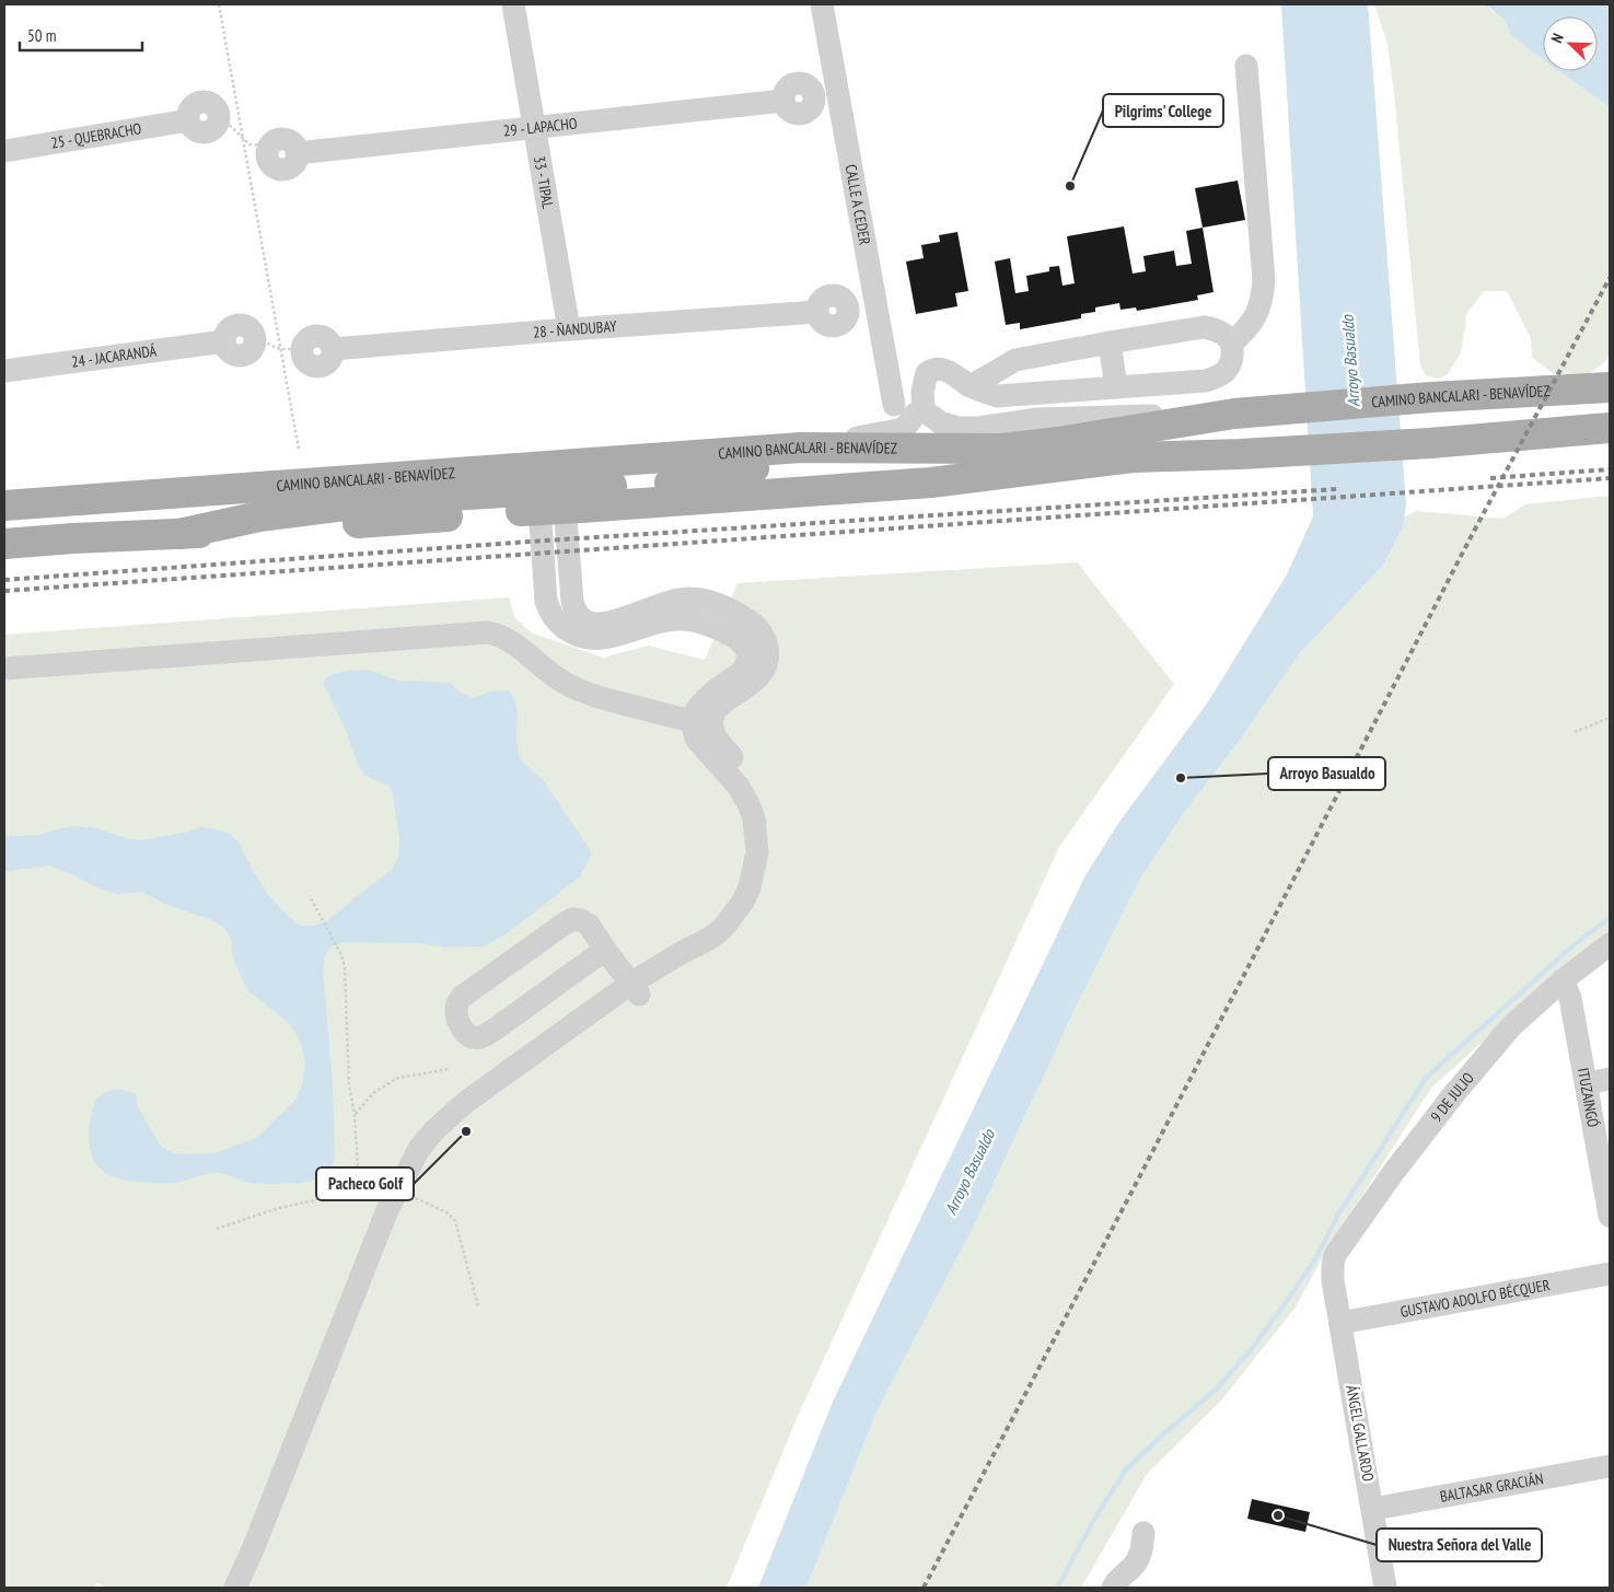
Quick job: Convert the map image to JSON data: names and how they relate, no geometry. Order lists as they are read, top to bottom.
{
  "streets": {
    "main road": ["CAMINO BANCALARI - BENAVÍDEZ"],
    "street": [
      "29 - LAPACHO",
      "25 - QUEBRACHO",
      "33 - TIPAL",
      "CALLE A CEDER",
      "28 - ÑANDUBAY",
      "24 - JACARANDÁ",
      "9 DE JULIO",
      "ITUZAINGÓ",
      "GUSTAVO ADOLFO BÉCQUER",
      "ÁNGEL GALLARDO",
      "BALTASAR GRACIÁN"
    ]
  },
  "crossings": [
    ["29 - LAPACHO", "33 - TIPAL"],
    ["33 - TIPAL", "28 - ÑANDUBAY"],
    ["9 DE JULIO", "ITUZAINGÓ"],
    ["9 DE JULIO", "ÁNGEL GALLARDO"],
    ["GUSTAVO ADOLFO BÉCQUER", "ÁNGEL GALLARDO"],
    ["ÁNGEL GALLARDO", "BALTASAR GRACIÁN"]
  ],
  "water": ["Arroyo Basualdo"],
  "places": [
    "Pilgrims' College",
    "Arroyo Basualdo",
    "Pacheco Golf",
    "Nuestra Señora del Valle"
  ],
  "scale_bar": "50 m",
  "north": "top left"
}
